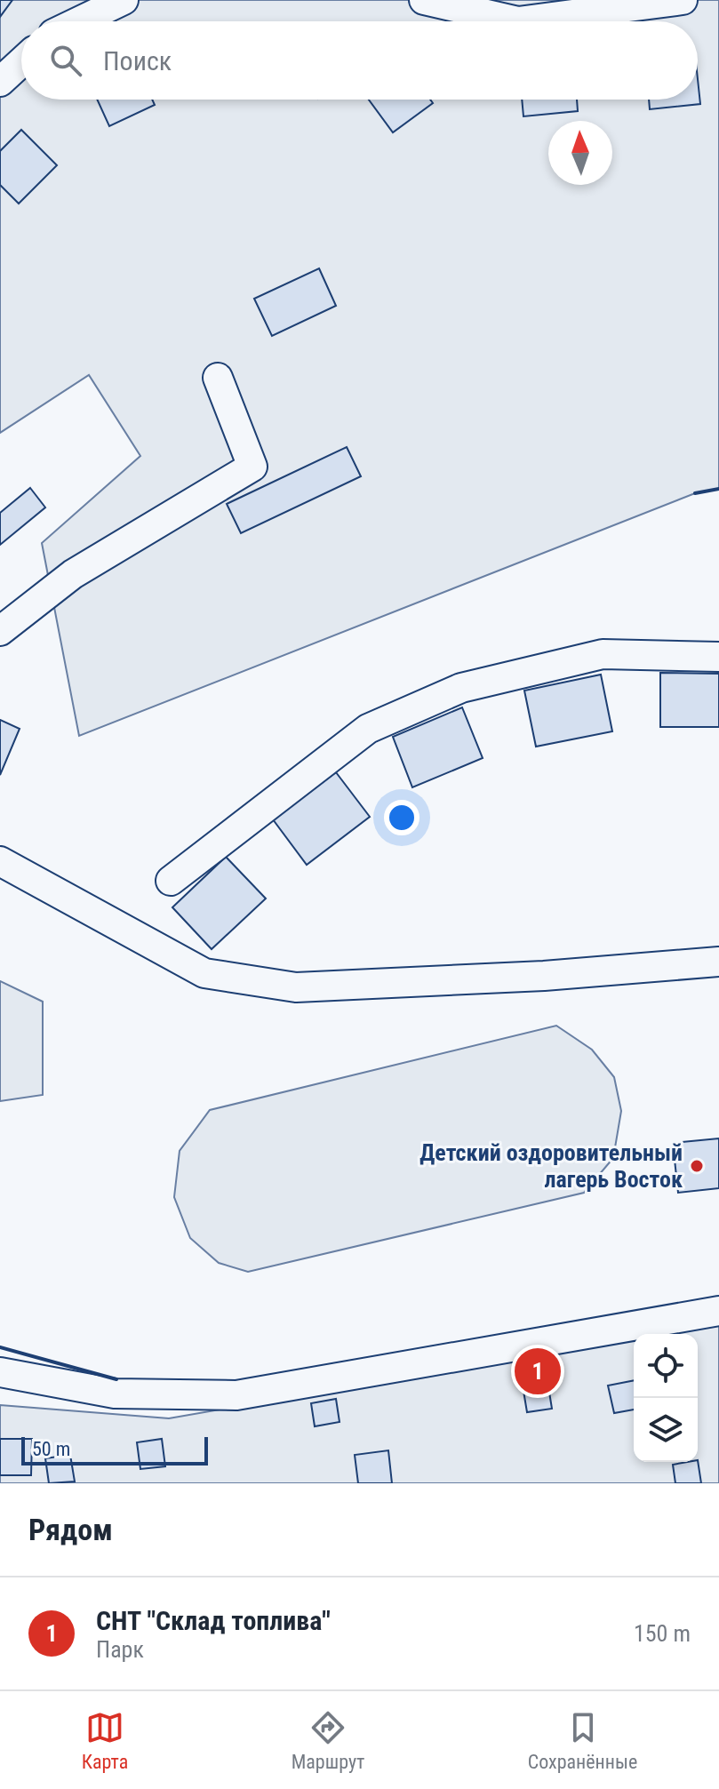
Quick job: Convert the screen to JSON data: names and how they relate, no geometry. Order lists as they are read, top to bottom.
{
  "places": ["Детский оздоровительный лагерь Восток"],
  "scale_bar": "50 m",
  "north": "top",
  "page": {
    "search": "Поиск",
    "pins": "1",
    "scale": "50 m",
    "heading": "Рядом",
    "list": [
      {
        "mark": "1",
        "name": "СНТ \"Склад топлива\"",
        "note": "Парк",
        "value": "150 m"
      }
    ],
    "nav": ["Карта", "Маршрут", "Сохранённые"]
  }
}
